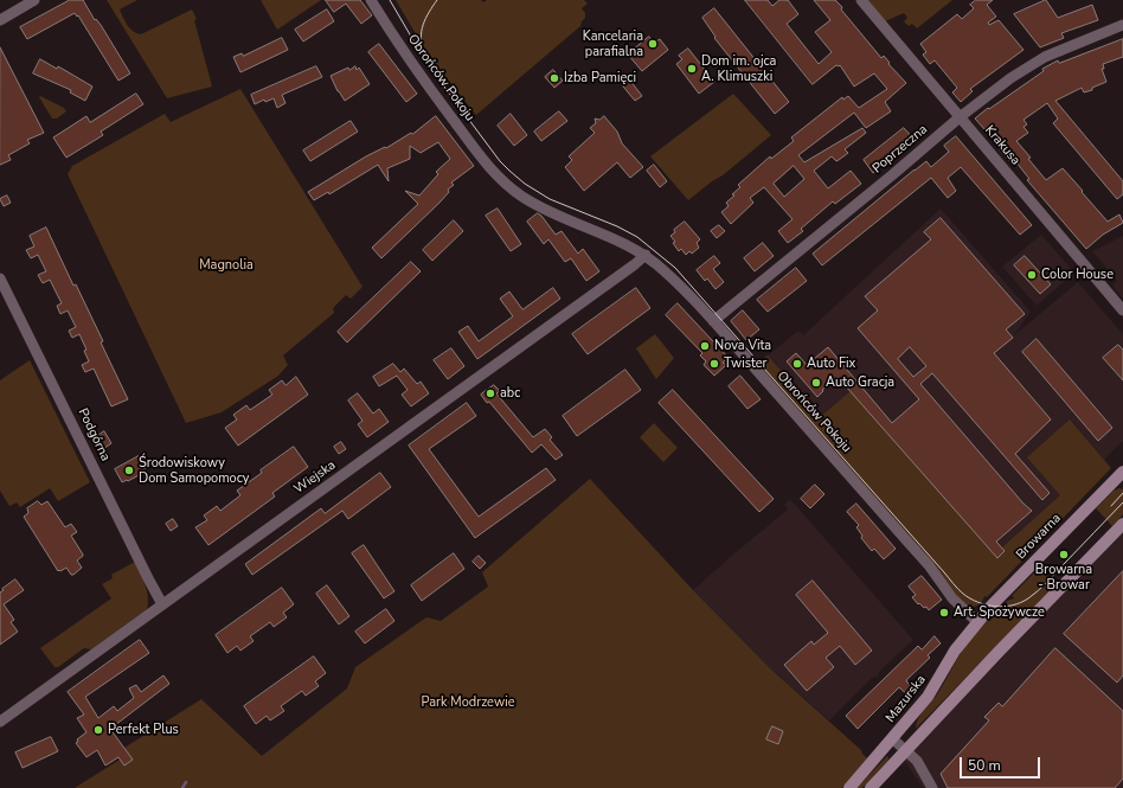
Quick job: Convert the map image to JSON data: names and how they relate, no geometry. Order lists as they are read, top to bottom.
{
  "streets": {
    "main road": ["Browarna", "Mazurska"],
    "street": [
      "Obrońców Pokoju",
      "Krakusa",
      "Poprzeczna",
      "Podgórna",
      "Wiejska"
    ]
  },
  "crossings": [
    ["Obrońców Pokoju", "Poprzeczna"],
    ["Obrońców Pokoju", "Wiejska"],
    ["Obrońców Pokoju", "Browarna"],
    ["Obrońców Pokoju", "Mazurska"],
    ["Krakusa", "Poprzeczna"],
    ["Podgórna", "Wiejska"],
    ["Browarna", "Mazurska"]
  ],
  "parks": ["Magnolia", "Park Modrzewie"],
  "places": [
    "Kancelaria parafialna",
    "Dom im. ojca A. Klimuszki",
    "Izba Pamięci",
    "Color House",
    "Nova Vita",
    "Twister",
    "Auto Fix",
    "Auto Gracja",
    "abc",
    "Środowiskowy Dom Samopomocy",
    "Browarna - Browar",
    "Art. Spożywcze",
    "Perfekt Plus"
  ],
  "scale_bar": "50 m"
}
